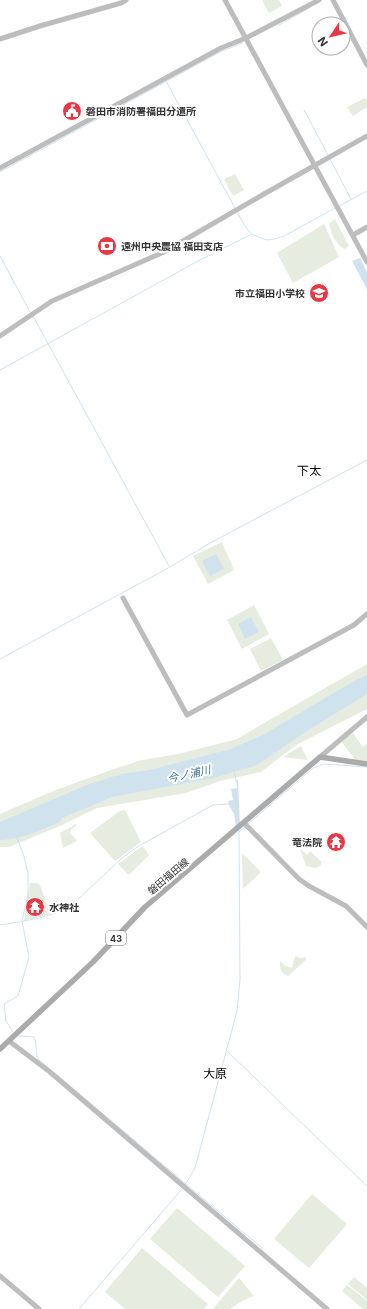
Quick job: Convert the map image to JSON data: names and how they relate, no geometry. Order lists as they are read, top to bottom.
{
  "streets": {
    "main road": ["磐田福田線", "43"]
  },
  "districts": ["下太", "大原"],
  "water": ["今ノ浦川"],
  "places": {
    "public building": ["磐田市消防署福田分遣所"],
    "bank": ["遠州中央農協 福田支店"],
    "school or university": ["市立福田小学校"],
    "temple": ["竜法院", "水神社"]
  },
  "north": "bottom left"
}
